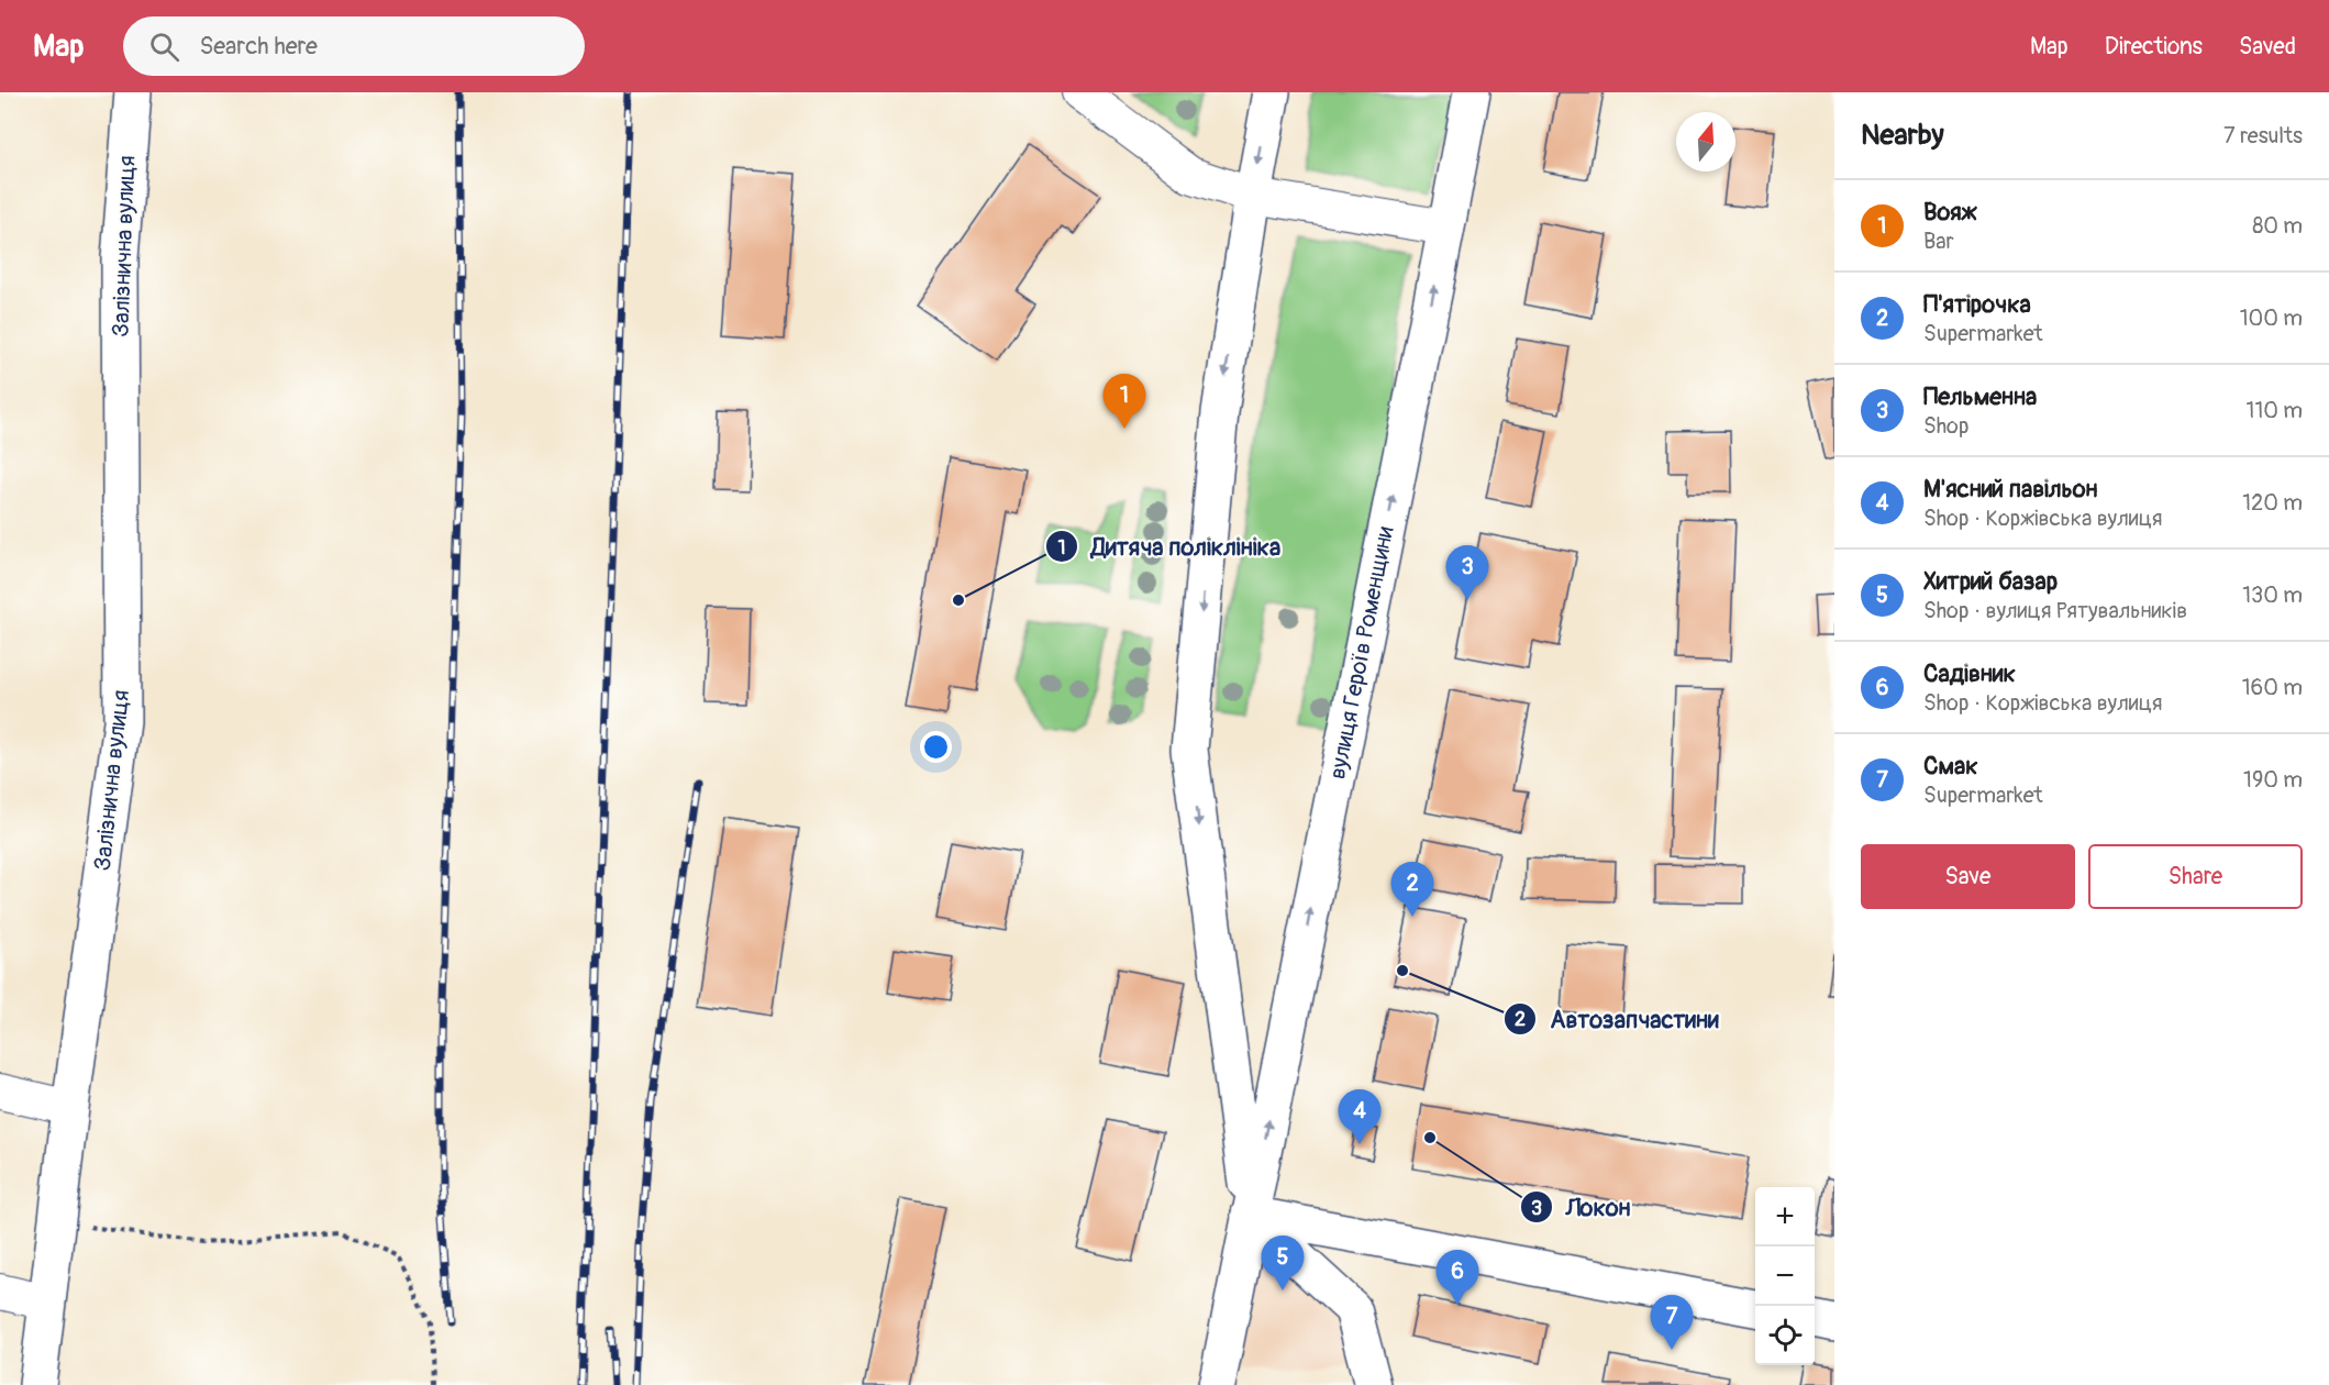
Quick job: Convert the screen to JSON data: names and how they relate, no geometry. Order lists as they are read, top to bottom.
{
  "streets": {
    "street": ["Залізнична вулиця", "вулиця Героїв Роменщини"]
  },
  "places": ["Дитяча поліклініка", "Автозапчастини", "Локон"],
  "north": "top",
  "page": {
    "header": "Map",
    "search": "Search here",
    "nav": ["Map", "Directions", "Saved"],
    "heading": ["Nearby", "7 results"],
    "list": [
      {
        "mark": "1",
        "name": "Вояж",
        "note": "Bar",
        "value": "80 m"
      },
      {
        "mark": "2",
        "name": "П'ятірочка",
        "note": "Supermarket",
        "value": "100 m"
      },
      {
        "mark": "3",
        "name": "Пельменна",
        "note": "Shop",
        "value": "110 m"
      },
      {
        "mark": "4",
        "name": "М'ясний павільон",
        "note": "Shop · Коржівська вулиця",
        "value": "120 m"
      },
      {
        "mark": "5",
        "name": "Хитрий базар",
        "note": "Shop · вулиця Рятувальників",
        "value": "130 m"
      },
      {
        "mark": "6",
        "name": "Садівник",
        "note": "Shop · Коржівська вулиця",
        "value": "160 m"
      },
      {
        "mark": "7",
        "name": "Смак",
        "note": "Supermarket",
        "value": "190 m"
      }
    ],
    "pins": [
      "1",
      "3",
      "2",
      "4",
      "5",
      "6",
      "7"
    ],
    "buttons": ["Save", "Share"],
    "map_buttons": ["+", "−"]
  }
}
